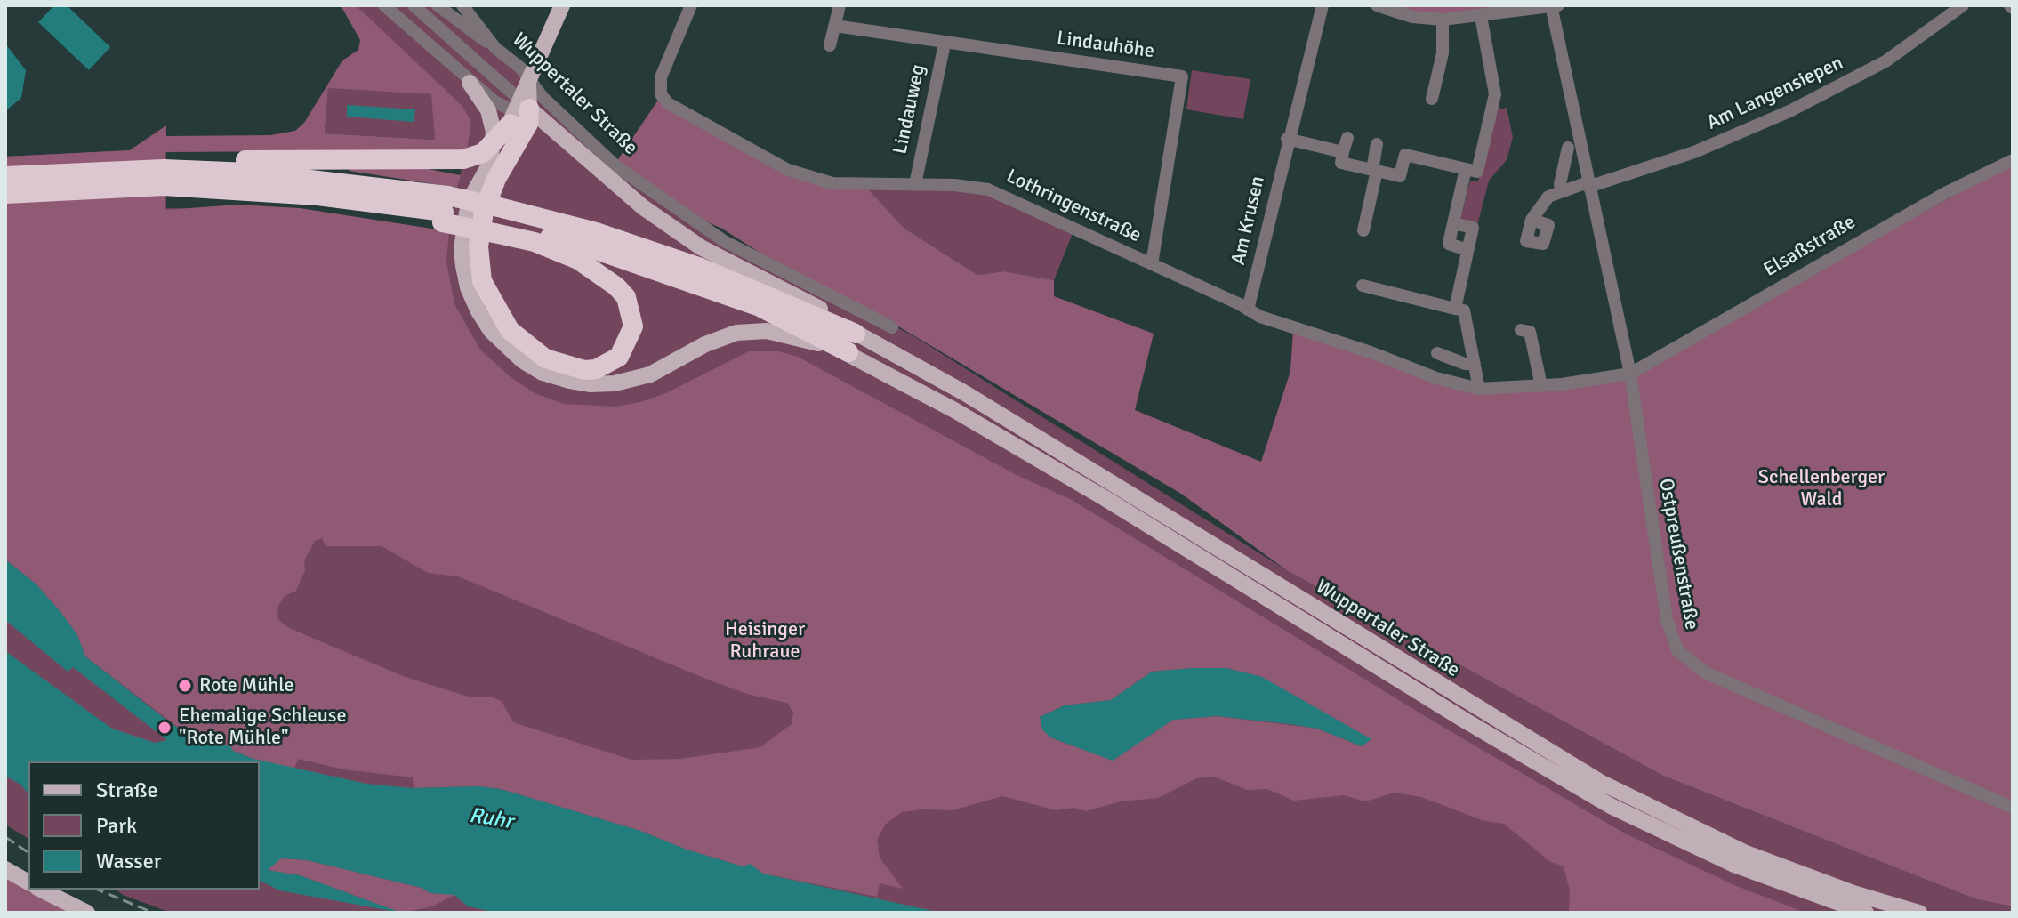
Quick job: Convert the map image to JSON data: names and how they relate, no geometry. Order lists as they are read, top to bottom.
{
  "streets": {
    "main road": ["Wuppertaler Straße"],
    "street": [
      "Lindauhöhe",
      "Am Langensiepen",
      "Lindauweg",
      "Lothringenstraße",
      "Am Krusen",
      "Elsaßstraße",
      "Ostpreußenstraße"
    ]
  },
  "crossings": [
    ["Lindauhöhe", "Lindauweg"],
    ["Lindauhöhe", "Lothringenstraße"],
    ["Am Langensiepen", "Ostpreußenstraße"],
    ["Lindauweg", "Lothringenstraße"],
    ["Lothringenstraße", "Am Krusen"],
    ["Lothringenstraße", "Elsaßstraße"],
    ["Lothringenstraße", "Ostpreußenstraße"],
    ["Elsaßstraße", "Ostpreußenstraße"]
  ],
  "water": ["Ruhr"],
  "parks": ["Schellenberger Wald", "Heisinger Ruhraue"],
  "places": ["Rote Mühle", "Ehemalige Schleuse \"Rote Mühle\""],
  "legend": ["Straße", "Park", "Wasser"]
}
